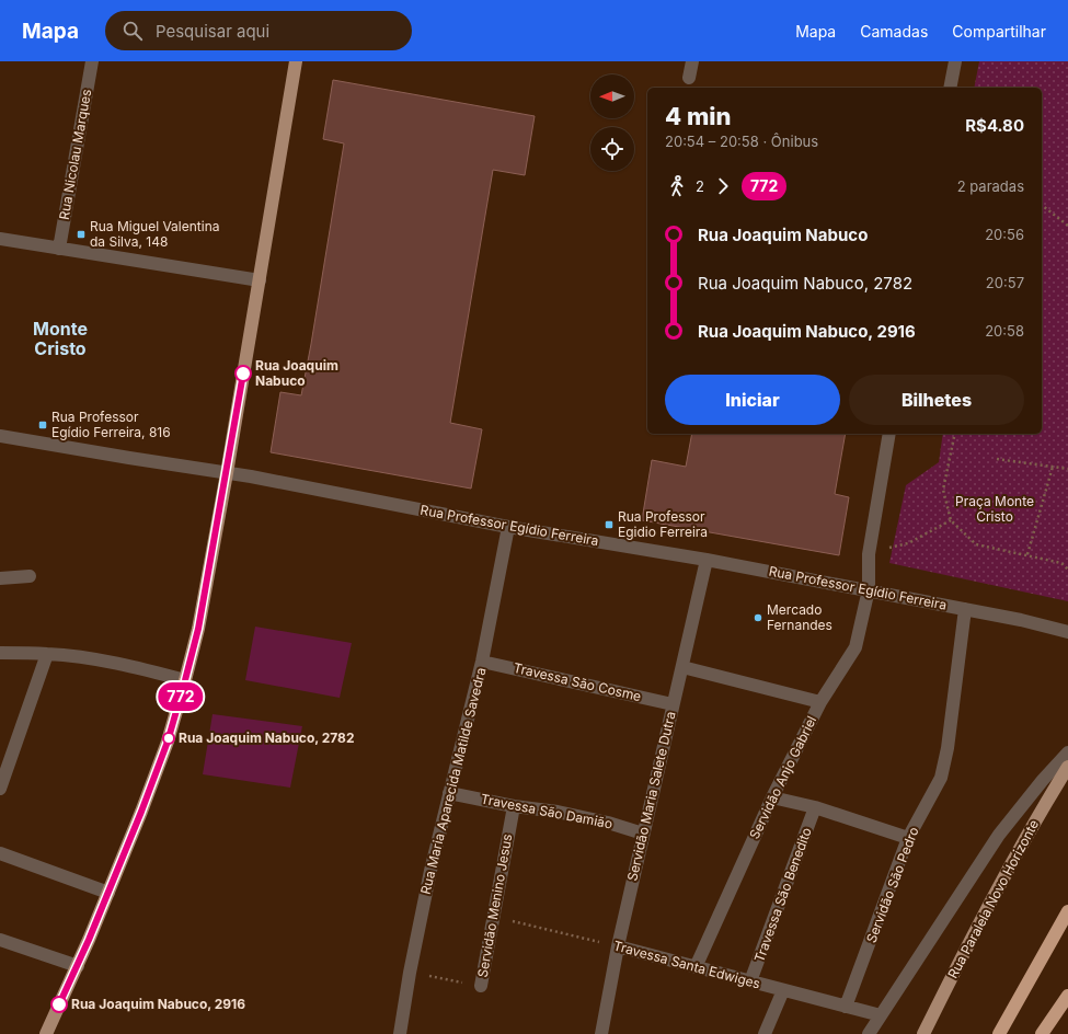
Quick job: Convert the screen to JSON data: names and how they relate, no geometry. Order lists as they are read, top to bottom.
{
  "streets": {
    "main road": ["Rua Paralela Novo Horizonte"],
    "street": [
      "Rua Nicolau Marques",
      "Rua Professor Egídio Ferreira",
      "Travessa São Cosme",
      "Servidão Anjo Gabriel",
      "Rua Maria Aparecida Matilde Savedra",
      "Servidão Maria Salete Dutra",
      "Travessa São Damião",
      "Servidão São Pedro",
      "Travessa São Benedito",
      "Servidão Menino Jesus",
      "Travessa Santa Edwiges"
    ]
  },
  "crossings": [
    ["Rua Professor Egídio Ferreira", "Servidão Anjo Gabriel"],
    ["Rua Professor Egídio Ferreira", "Rua Maria Aparecida Matilde Savedra"],
    ["Rua Professor Egídio Ferreira", "Servidão Maria Salete Dutra"],
    ["Rua Professor Egídio Ferreira", "Servidão São Pedro"],
    ["Travessa São Cosme", "Rua Maria Aparecida Matilde Savedra"],
    ["Travessa São Cosme", "Servidão Maria Salete Dutra"],
    ["Servidão Anjo Gabriel", "Travessa Santa Edwiges"],
    ["Rua Maria Aparecida Matilde Savedra", "Travessa São Damião"],
    ["Rua Maria Aparecida Matilde Savedra", "Servidão Menino Jesus"],
    ["Servidão Maria Salete Dutra", "Travessa São Damião"],
    ["Servidão Maria Salete Dutra", "Travessa Santa Edwiges"],
    ["Travessa São Damião", "Servidão Menino Jesus"],
    ["Servidão São Pedro", "Travessa Santa Edwiges"],
    ["Travessa São Benedito", "Travessa Santa Edwiges"],
    ["Servidão Menino Jesus", "Travessa Santa Edwiges"]
  ],
  "districts": ["Monte Cristo"],
  "parks": ["Praça Monte Cristo"],
  "places": {
    "transit": ["Rua Miguel Valentina da Silva, 148", "Rua Professor Egídio Ferreira, 816", "Rua Professor Egidio Ferreira"],
    "other": [
      "Rua Joaquim Nabuco",
      "Mercado Fernandes",
      "Rua Joaquim Nabuco, 2782",
      "Rua Joaquim Nabuco, 2916"
    ]
  },
  "lines": ["bus line 772"],
  "north": "left",
  "page": {
    "header": "Mapa",
    "search": "Pesquisar aqui",
    "nav": ["Mapa", "Camadas", "Compartilhar"],
    "on_map": "772",
    "heading": ["4 min", "20:54 – 20:58 · Ônibus", "R$4.80"],
    "legs": ["2", "772", "2 paradas"],
    "list": [
      {
        "name": "Rua Joaquim Nabuco",
        "value": "20:56"
      },
      {
        "name": "Rua Joaquim Nabuco, 2782",
        "value": "20:57"
      },
      {
        "name": "Rua Joaquim Nabuco, 2916",
        "value": "20:58"
      }
    ],
    "buttons": ["Iniciar", "Bilhetes"]
  }
}
